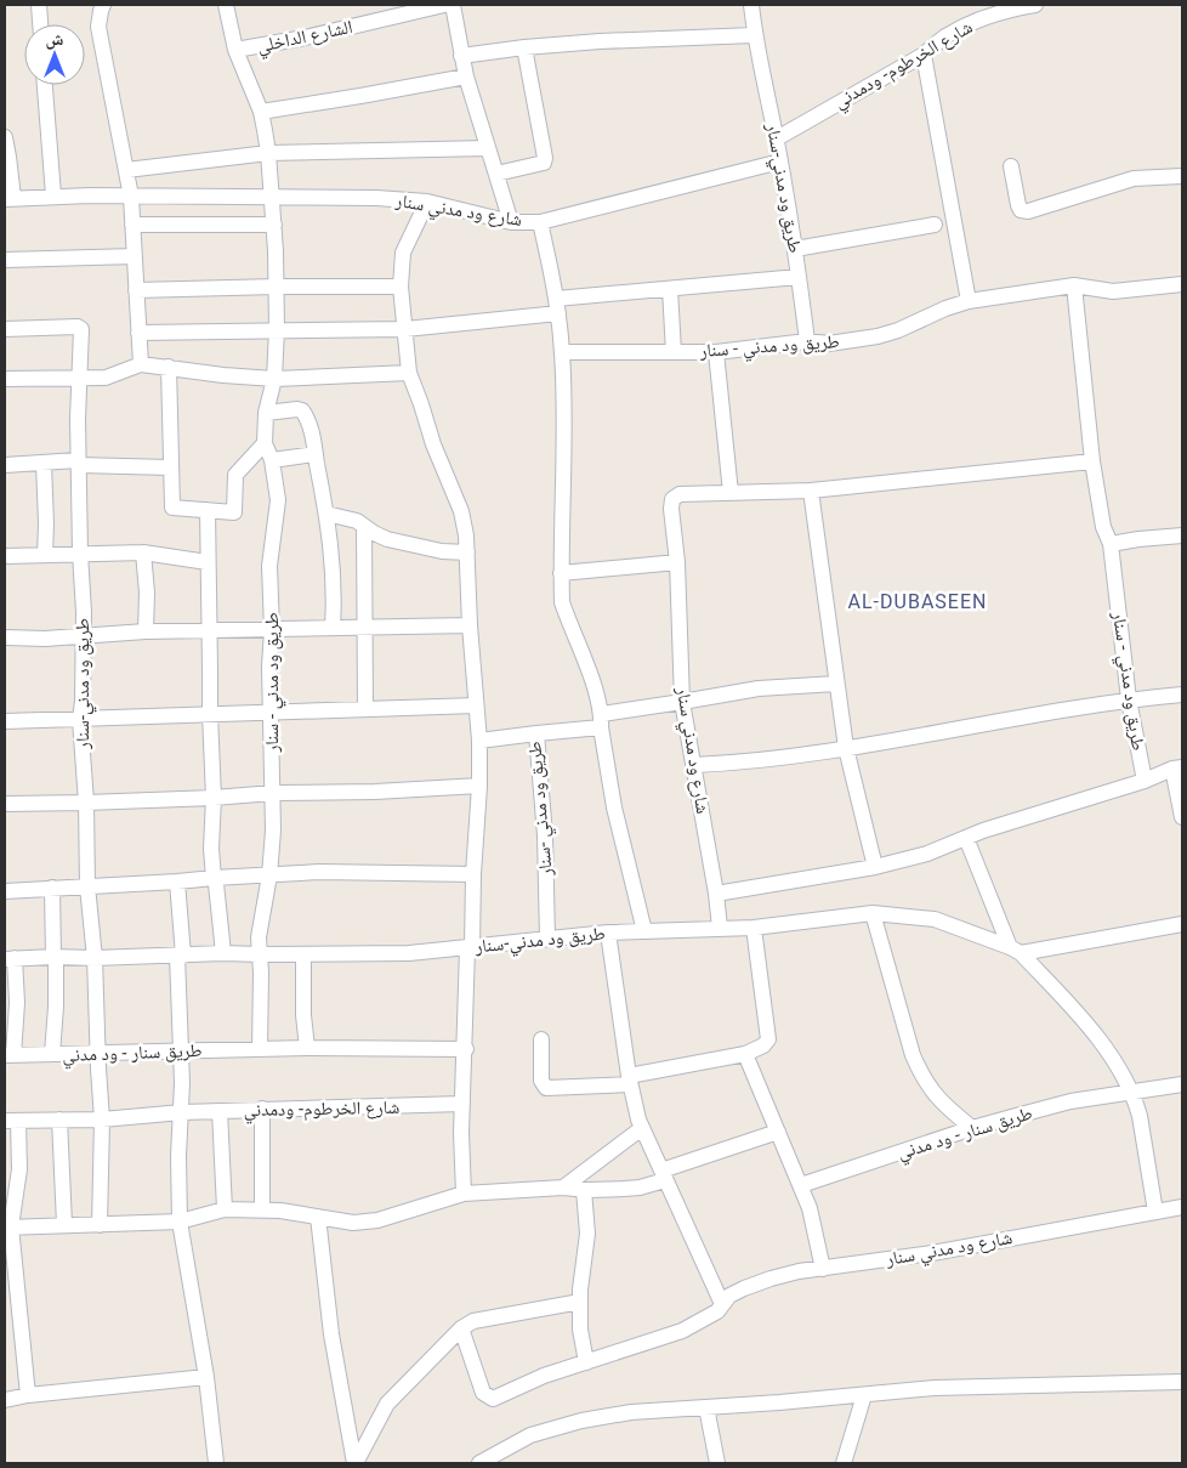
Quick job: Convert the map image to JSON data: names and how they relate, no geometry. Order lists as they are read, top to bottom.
{
  "streets": {
    "street": [
      "الشارع الداخلي",
      "شارع الخرطوم- ودمدني",
      "طريق ود مدني-سنار",
      "شارع ود مدني سنار",
      "طريق ود مدني - سنار",
      "طريق ود مدني -سنار",
      "طريق سنار - ود مدني"
    ]
  },
  "crossings": [
    ["شارع الخرطوم- ودمدني", "طريق ود مدني-سنار"],
    ["طريق ود مدني-سنار", "شارع ود مدني سنار"],
    ["طريق ود مدني-سنار", "طريق ود مدني - سنار"],
    ["طريق ود مدني-سنار", "طريق ود مدني -سنار"],
    ["طريق ود مدني-سنار", "طريق سنار - ود مدني"]
  ],
  "districts": ["AL-DUBASEEN"],
  "north": "top"
}
